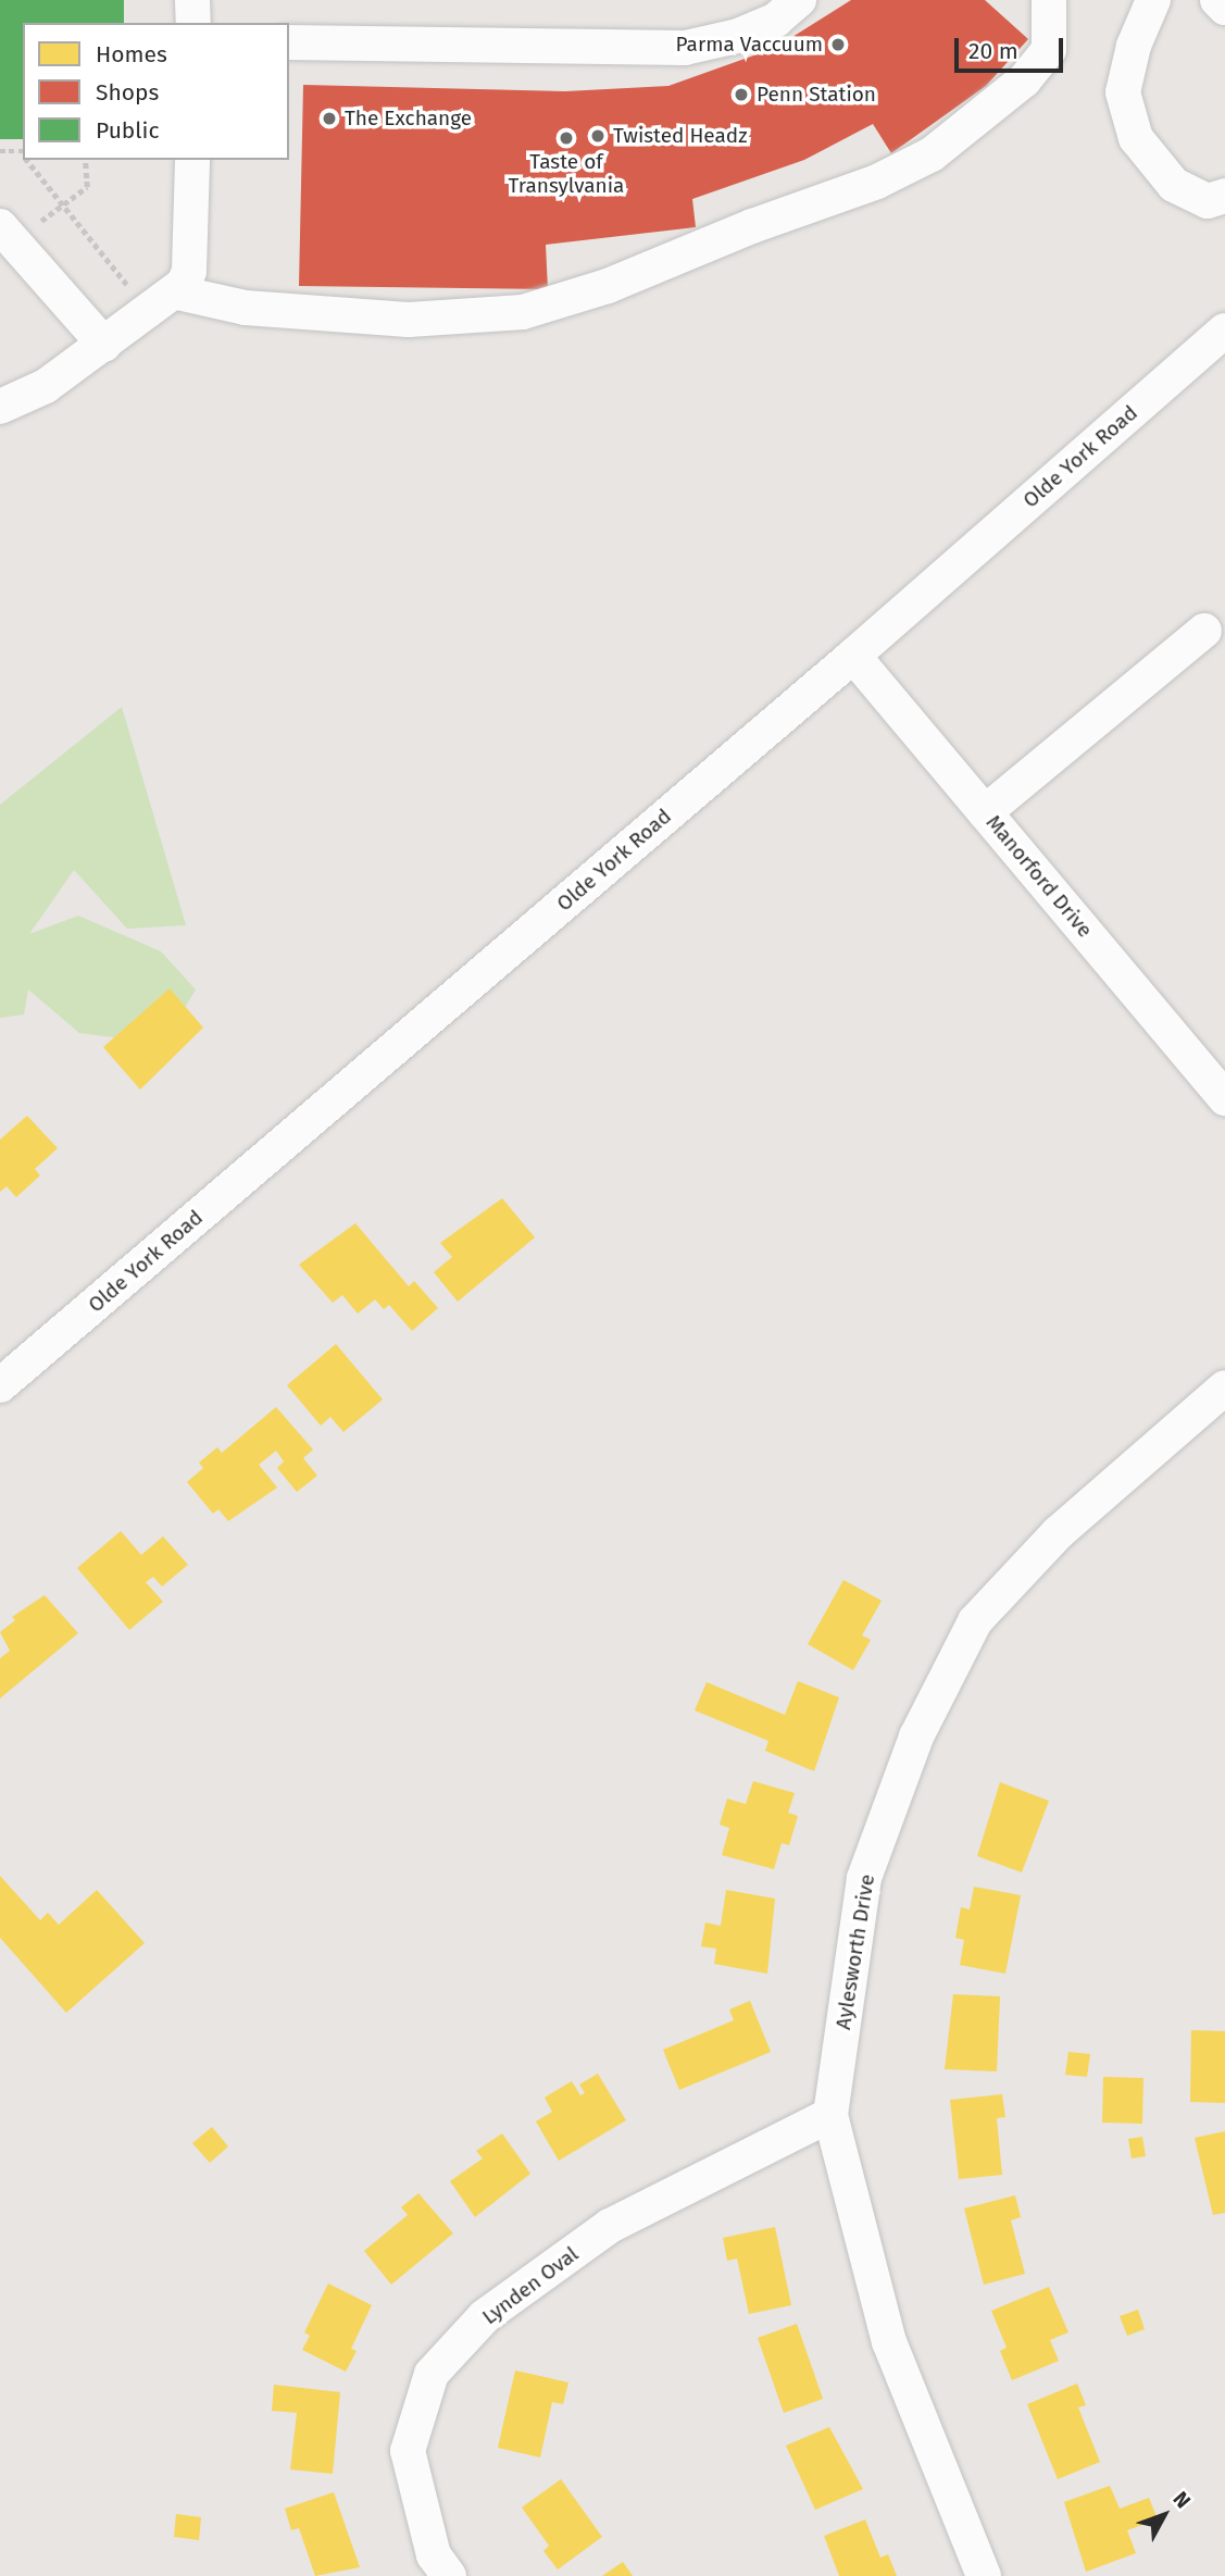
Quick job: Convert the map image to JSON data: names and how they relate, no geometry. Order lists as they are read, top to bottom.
{
  "streets": {
    "street": [
      "Olde York Road",
      "Manorford Drive",
      "Aylesworth Drive",
      "Lynden Oval"
    ]
  },
  "crossings": [
    ["Olde York Road", "Manorford Drive"],
    ["Aylesworth Drive", "Lynden Oval"]
  ],
  "places": [
    "Parma Vaccuum",
    "Penn Station",
    "The Exchange",
    "Twisted Headz",
    "Taste of Transylvania"
  ],
  "legend": ["Homes", "Shops", "Public"],
  "scale_bar": "20 m",
  "north": "top right"
}
